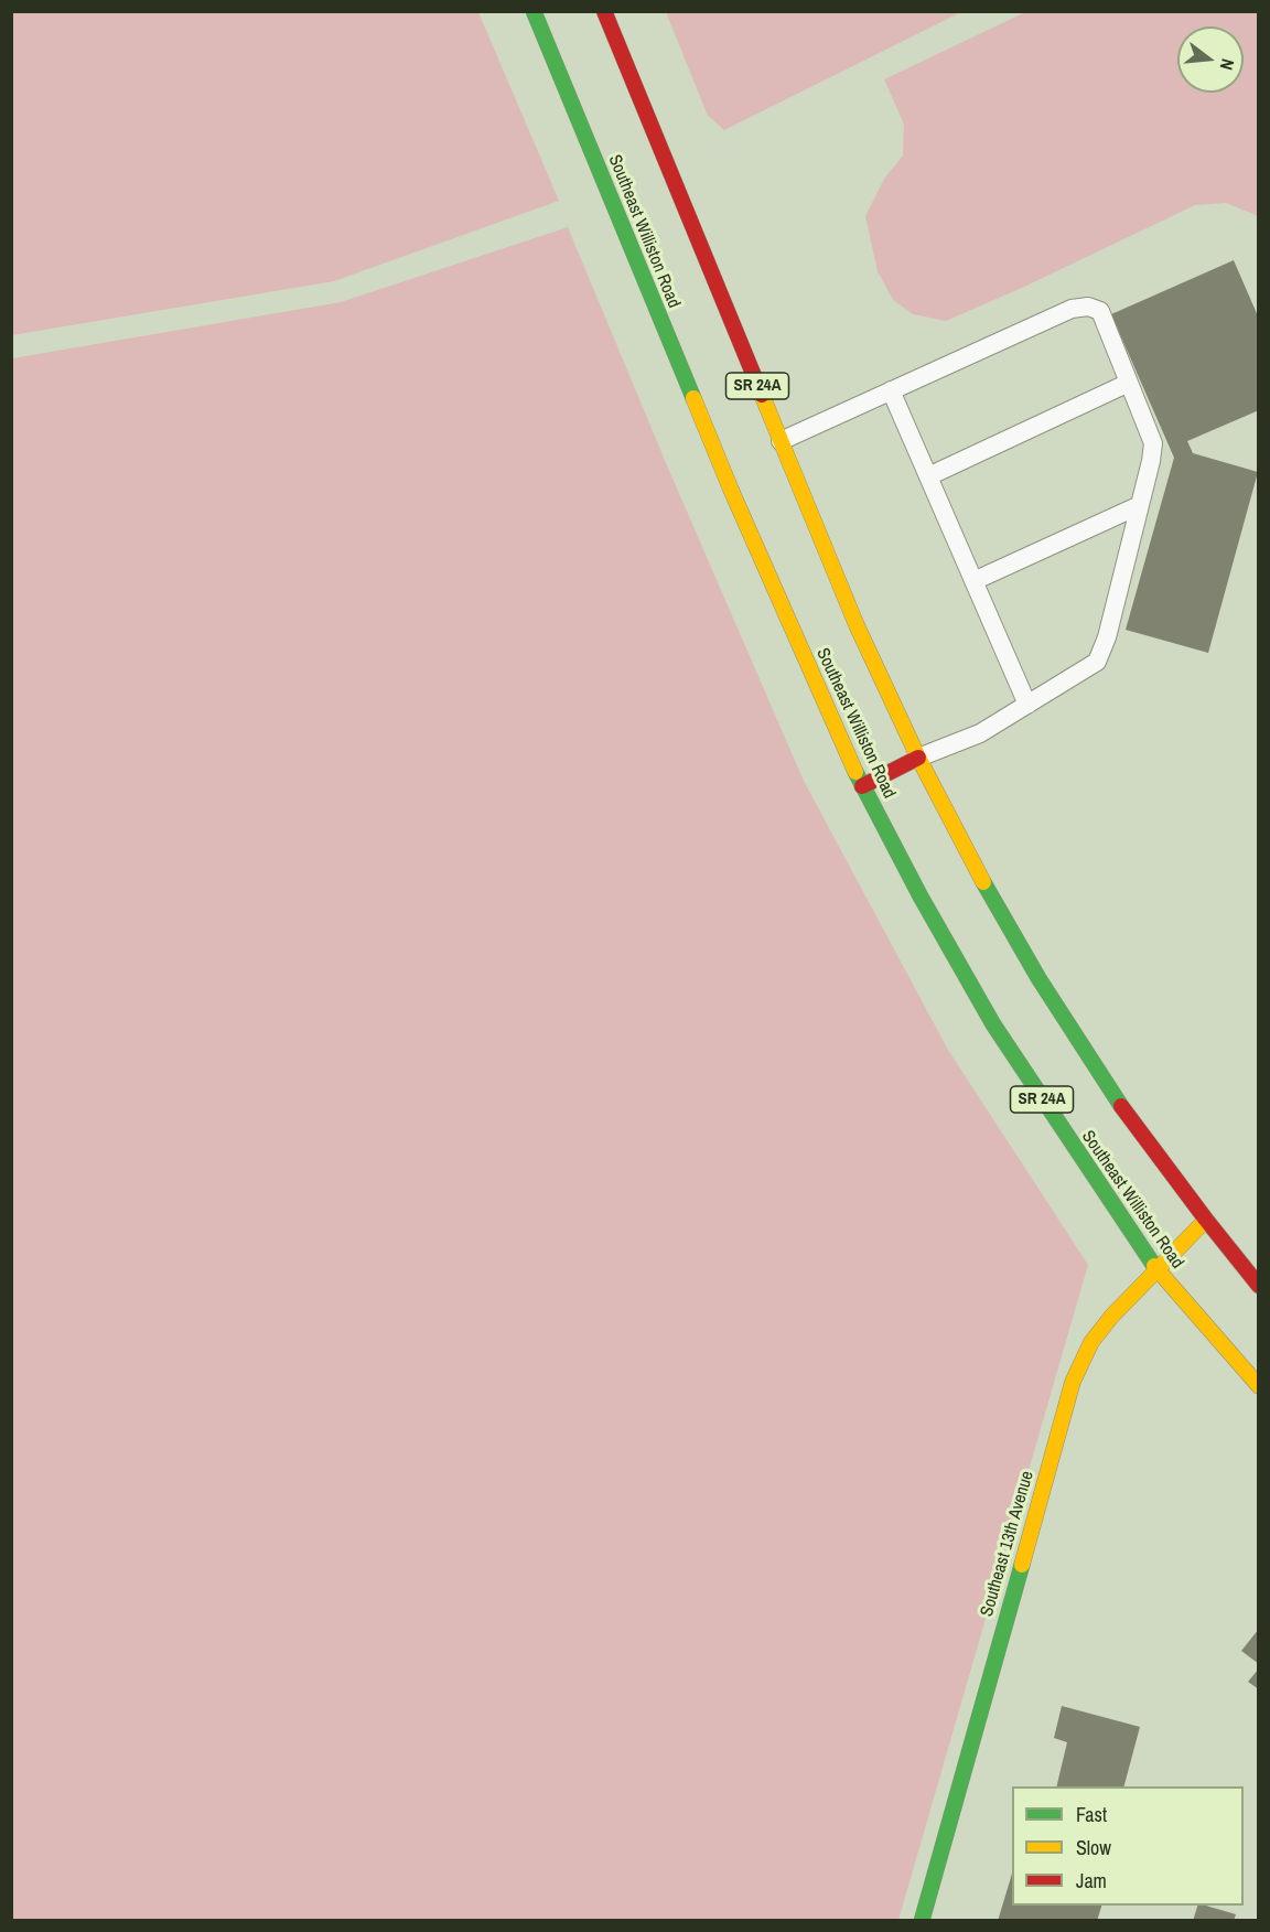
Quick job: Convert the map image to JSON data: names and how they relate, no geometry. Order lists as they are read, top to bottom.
{
  "streets": {
    "main road": ["Southeast Williston Road", "SR 24A", "Southeast 13th Avenue"]
  },
  "crossings": [
    ["Southeast Williston Road", "Southeast 13th Avenue"],
    ["SR 24A", "Southeast 13th Avenue"]
  ],
  "legend": ["Fast", "Slow", "Jam"],
  "north": "right"
}
